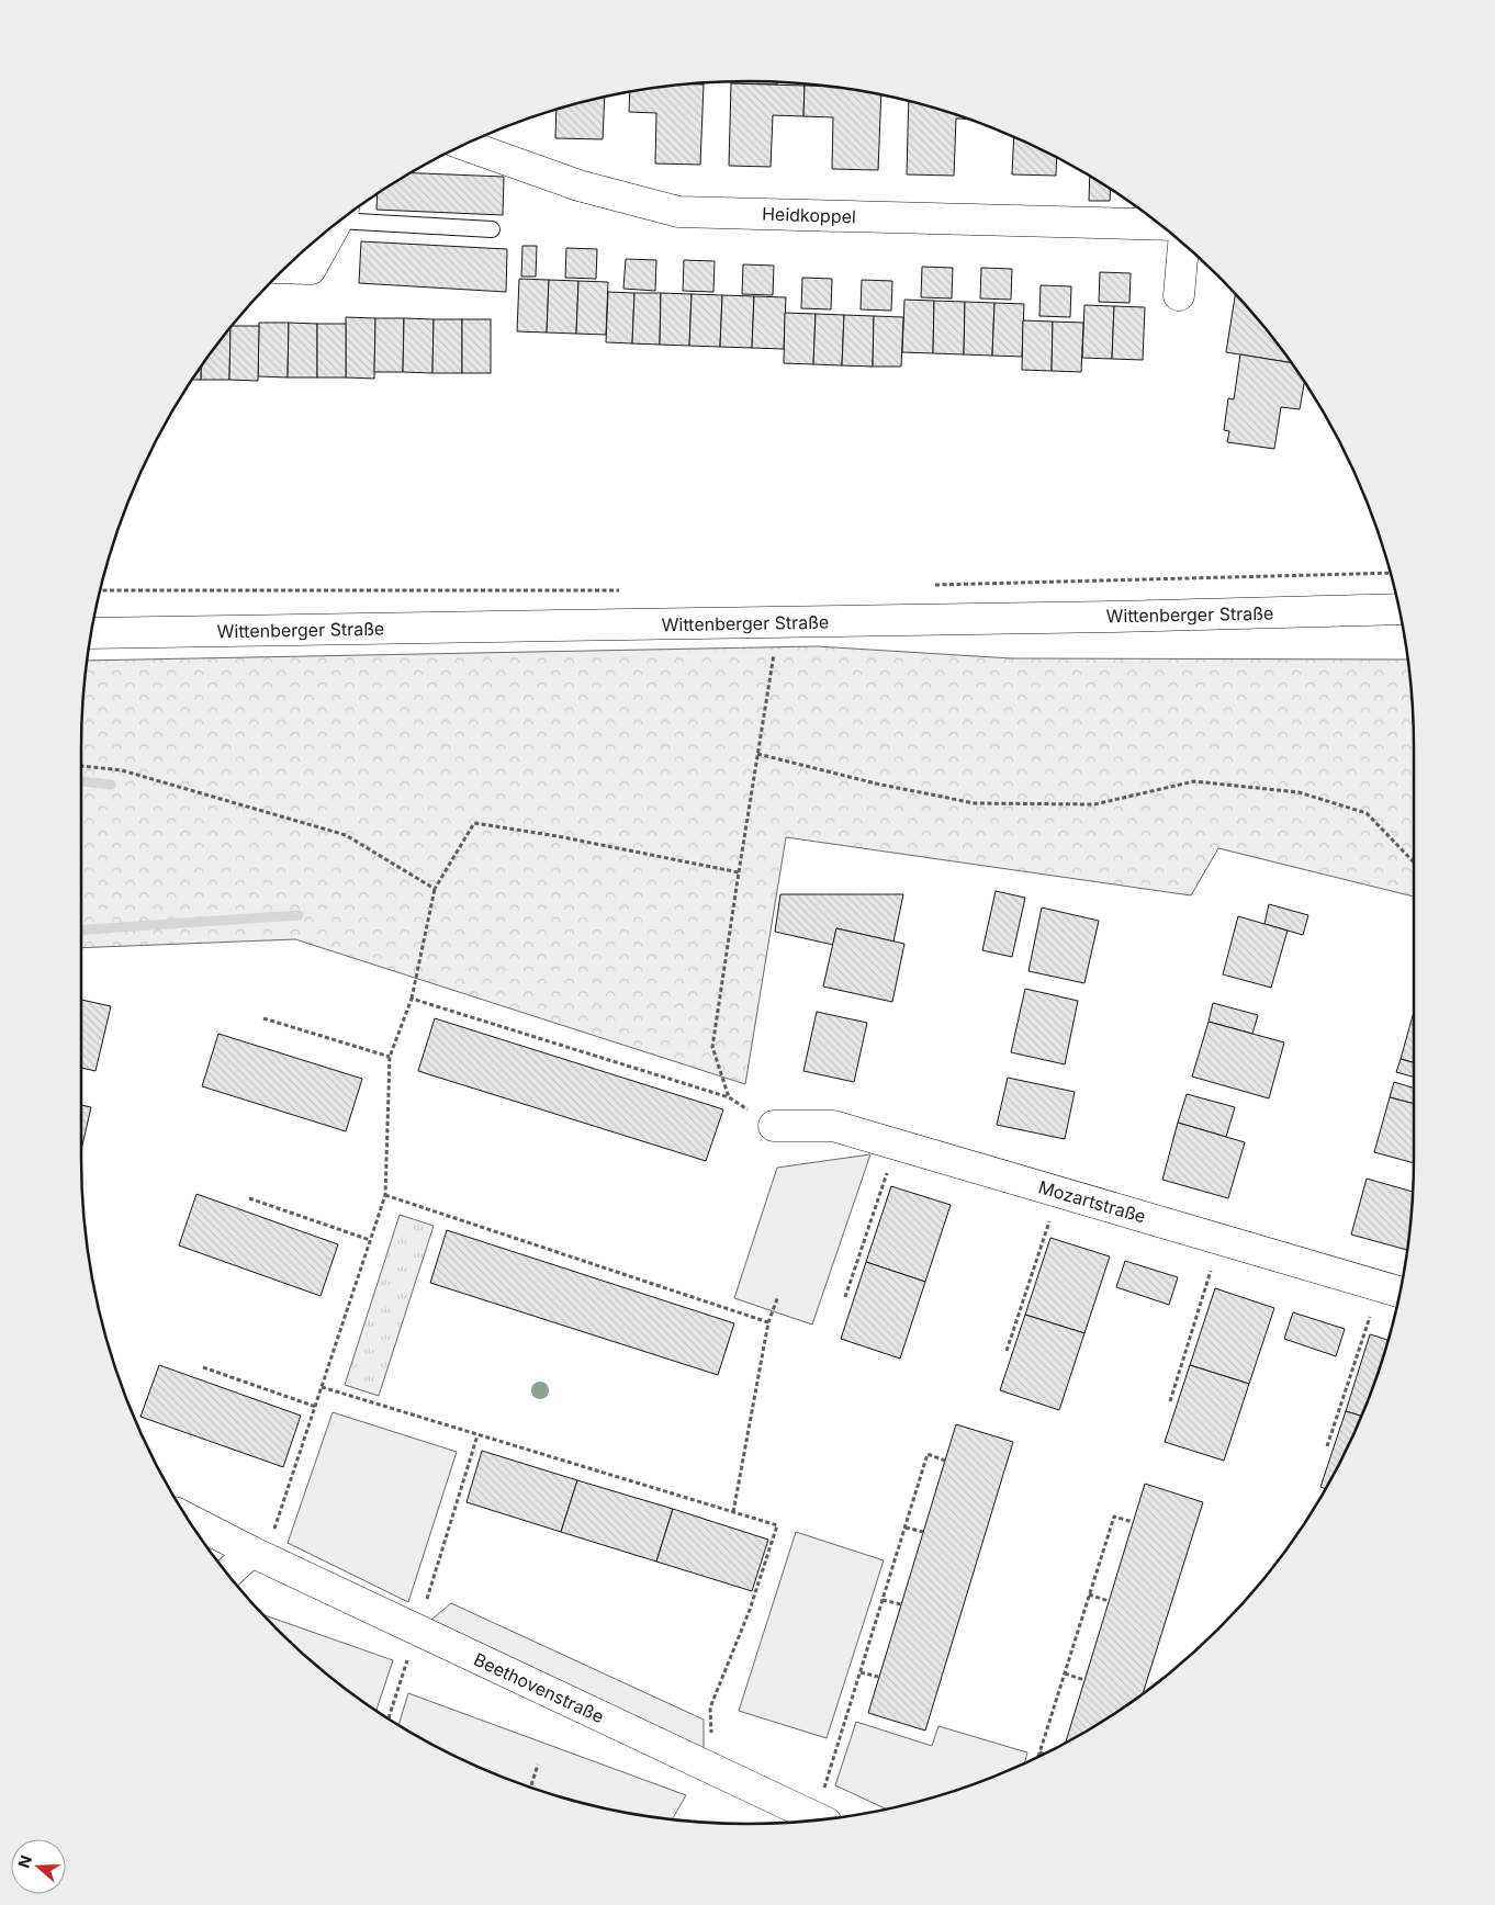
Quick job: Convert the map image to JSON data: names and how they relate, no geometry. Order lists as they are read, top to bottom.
{
  "streets": {
    "street": [
      "Heidkoppel",
      "Wittenberger Straße",
      "Mozartstraße",
      "Beethovenstraße"
    ]
  },
  "north": "left"
}
